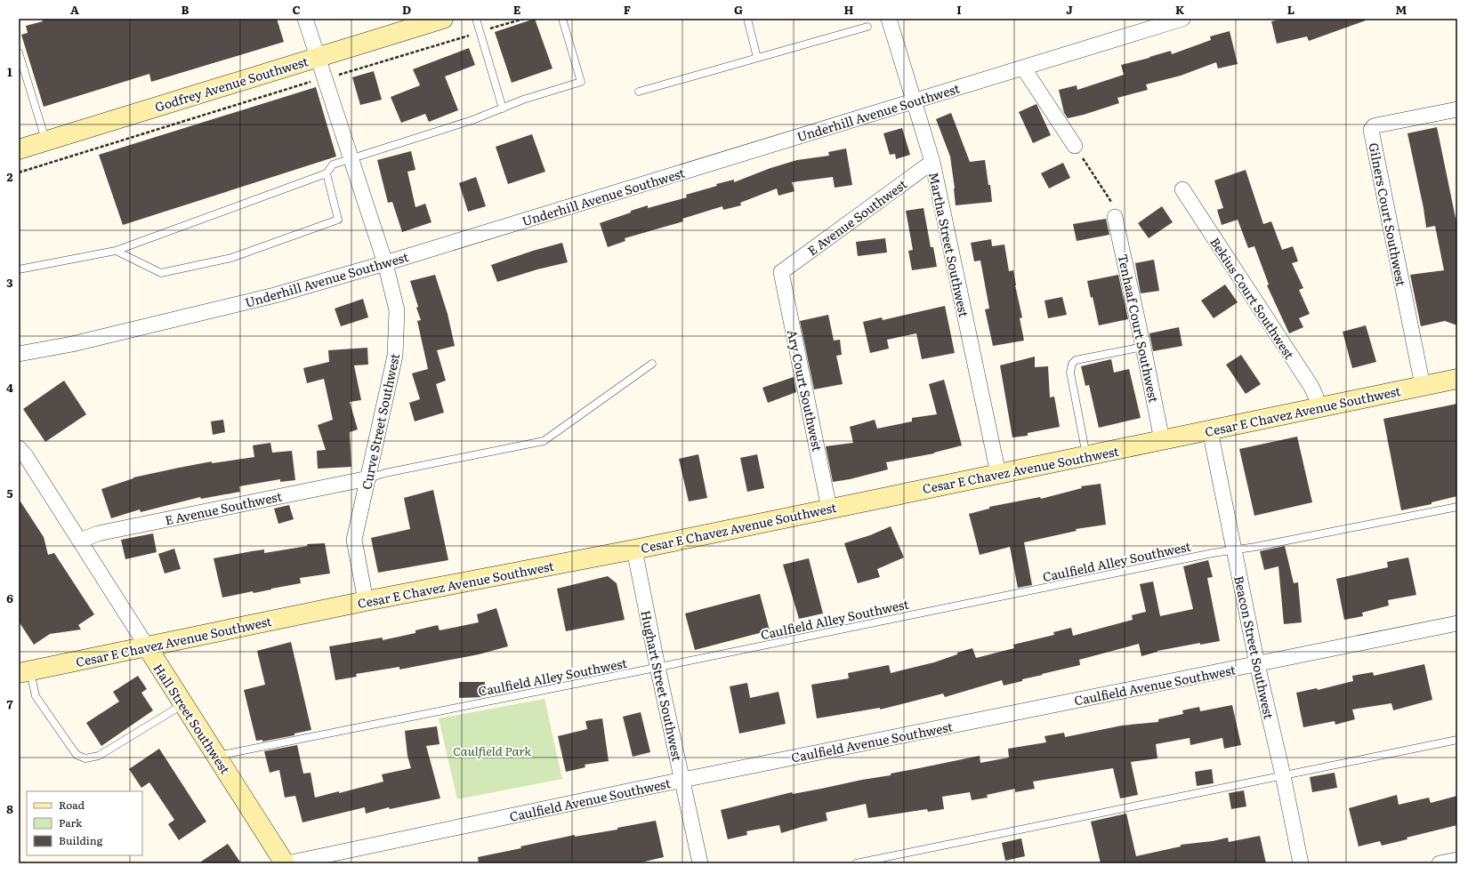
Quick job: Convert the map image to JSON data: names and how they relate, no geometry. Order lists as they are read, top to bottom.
{
  "streets": {
    "main road": ["Godfrey Avenue Southwest", "Cesar E Chavez Avenue Southwest", "Hall Street Southwest"],
    "street": [
      "Underhill Avenue Southwest",
      "Gilners Court Southwest",
      "E Avenue Southwest",
      "Martha Street Southwest",
      "Bekius Court Southwest",
      "Tenhaaf Court Southwest",
      "Ary Court Southwest",
      "Curve Street Southwest",
      "Beacon Street Southwest",
      "Caulfield Avenue Southwest",
      "Hughart Street Southwest"
    ],
    "lane": ["Caulfield Alley Southwest"]
  },
  "crossings": [
    ["Godfrey Avenue Southwest", "Curve Street Southwest"],
    ["Underhill Avenue Southwest", "Martha Street Southwest"],
    ["Underhill Avenue Southwest", "Curve Street Southwest"],
    ["Gilners Court Southwest", "Cesar E Chavez Avenue Southwest"],
    ["E Avenue Southwest", "Martha Street Southwest"],
    ["E Avenue Southwest", "Ary Court Southwest"],
    ["E Avenue Southwest", "Curve Street Southwest"],
    ["E Avenue Southwest", "Hall Street Southwest"],
    ["Martha Street Southwest", "Cesar E Chavez Avenue Southwest"],
    ["Bekius Court Southwest", "Cesar E Chavez Avenue Southwest"],
    ["Tenhaaf Court Southwest", "Cesar E Chavez Avenue Southwest"],
    ["Ary Court Southwest", "Cesar E Chavez Avenue Southwest"],
    ["Cesar E Chavez Avenue Southwest", "Curve Street Southwest"],
    ["Cesar E Chavez Avenue Southwest", "Beacon Street Southwest"],
    ["Cesar E Chavez Avenue Southwest", "Hughart Street Southwest"],
    ["Cesar E Chavez Avenue Southwest", "Hall Street Southwest"],
    ["Caulfield Alley Southwest", "Beacon Street Southwest"],
    ["Caulfield Alley Southwest", "Hughart Street Southwest"],
    ["Caulfield Alley Southwest", "Hall Street Southwest"],
    ["Beacon Street Southwest", "Caulfield Avenue Southwest"],
    ["Caulfield Avenue Southwest", "Hughart Street Southwest"]
  ],
  "parks": ["Caulfield Park"],
  "legend": ["Road", "Park", "Building"],
  "grid": {
    "columns": [
      "A",
      "B",
      "C",
      "D",
      "E",
      "F",
      "G",
      "H",
      "I",
      "J",
      "K",
      "L",
      "M"
    ],
    "rows": [
      "1",
      "2",
      "3",
      "4",
      "5",
      "6",
      "7",
      "8"
    ]
  }
}
